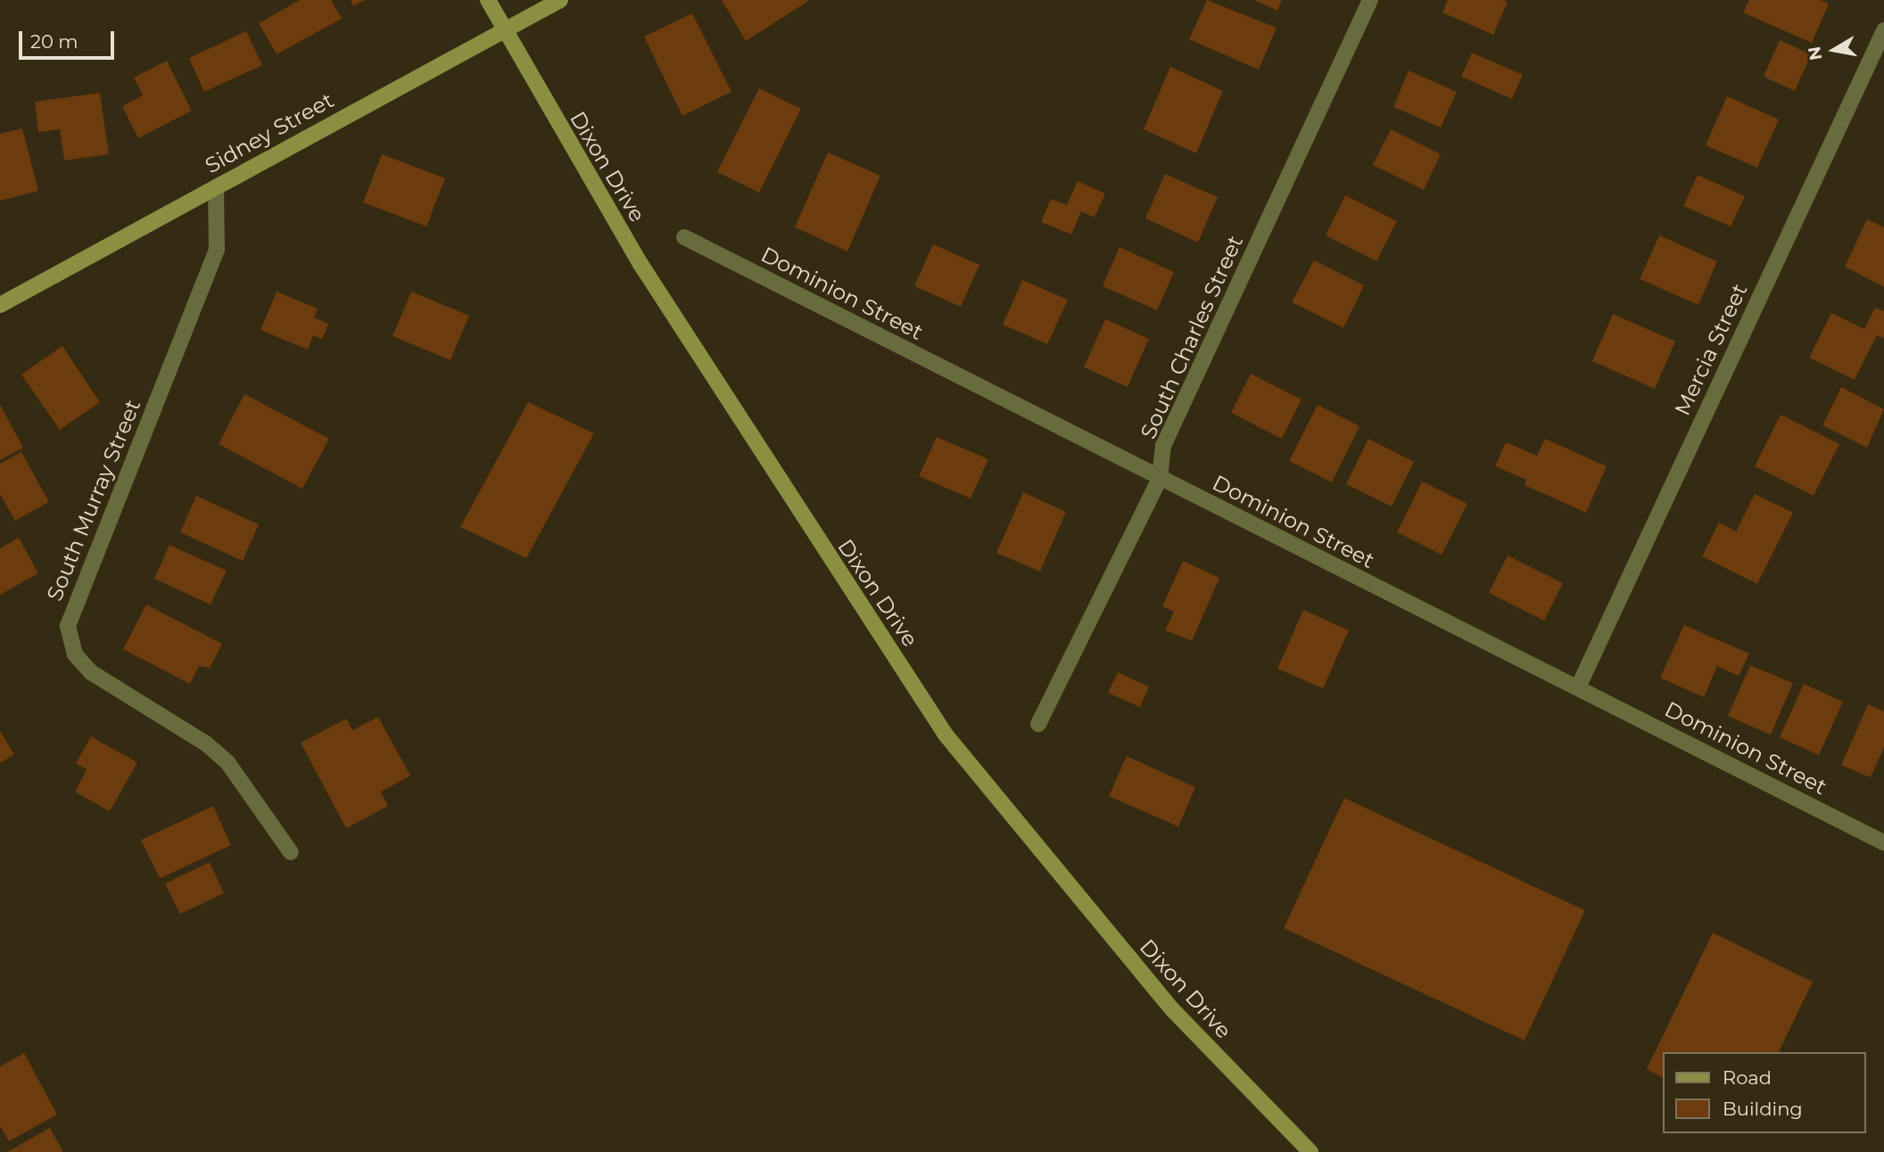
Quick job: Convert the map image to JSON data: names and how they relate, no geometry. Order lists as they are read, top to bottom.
{
  "streets": {
    "main road": ["Sidney Street", "Dixon Drive"],
    "street": [
      "Dominion Street",
      "South Charles Street",
      "Mercia Street",
      "South Murray Street"
    ]
  },
  "crossings": [
    ["Sidney Street", "Dixon Drive"],
    ["Sidney Street", "South Murray Street"],
    ["Dominion Street", "South Charles Street"],
    ["Dominion Street", "Mercia Street"]
  ],
  "legend": ["Road", "Building"],
  "scale_bar": "20 m",
  "north": "left"
}
